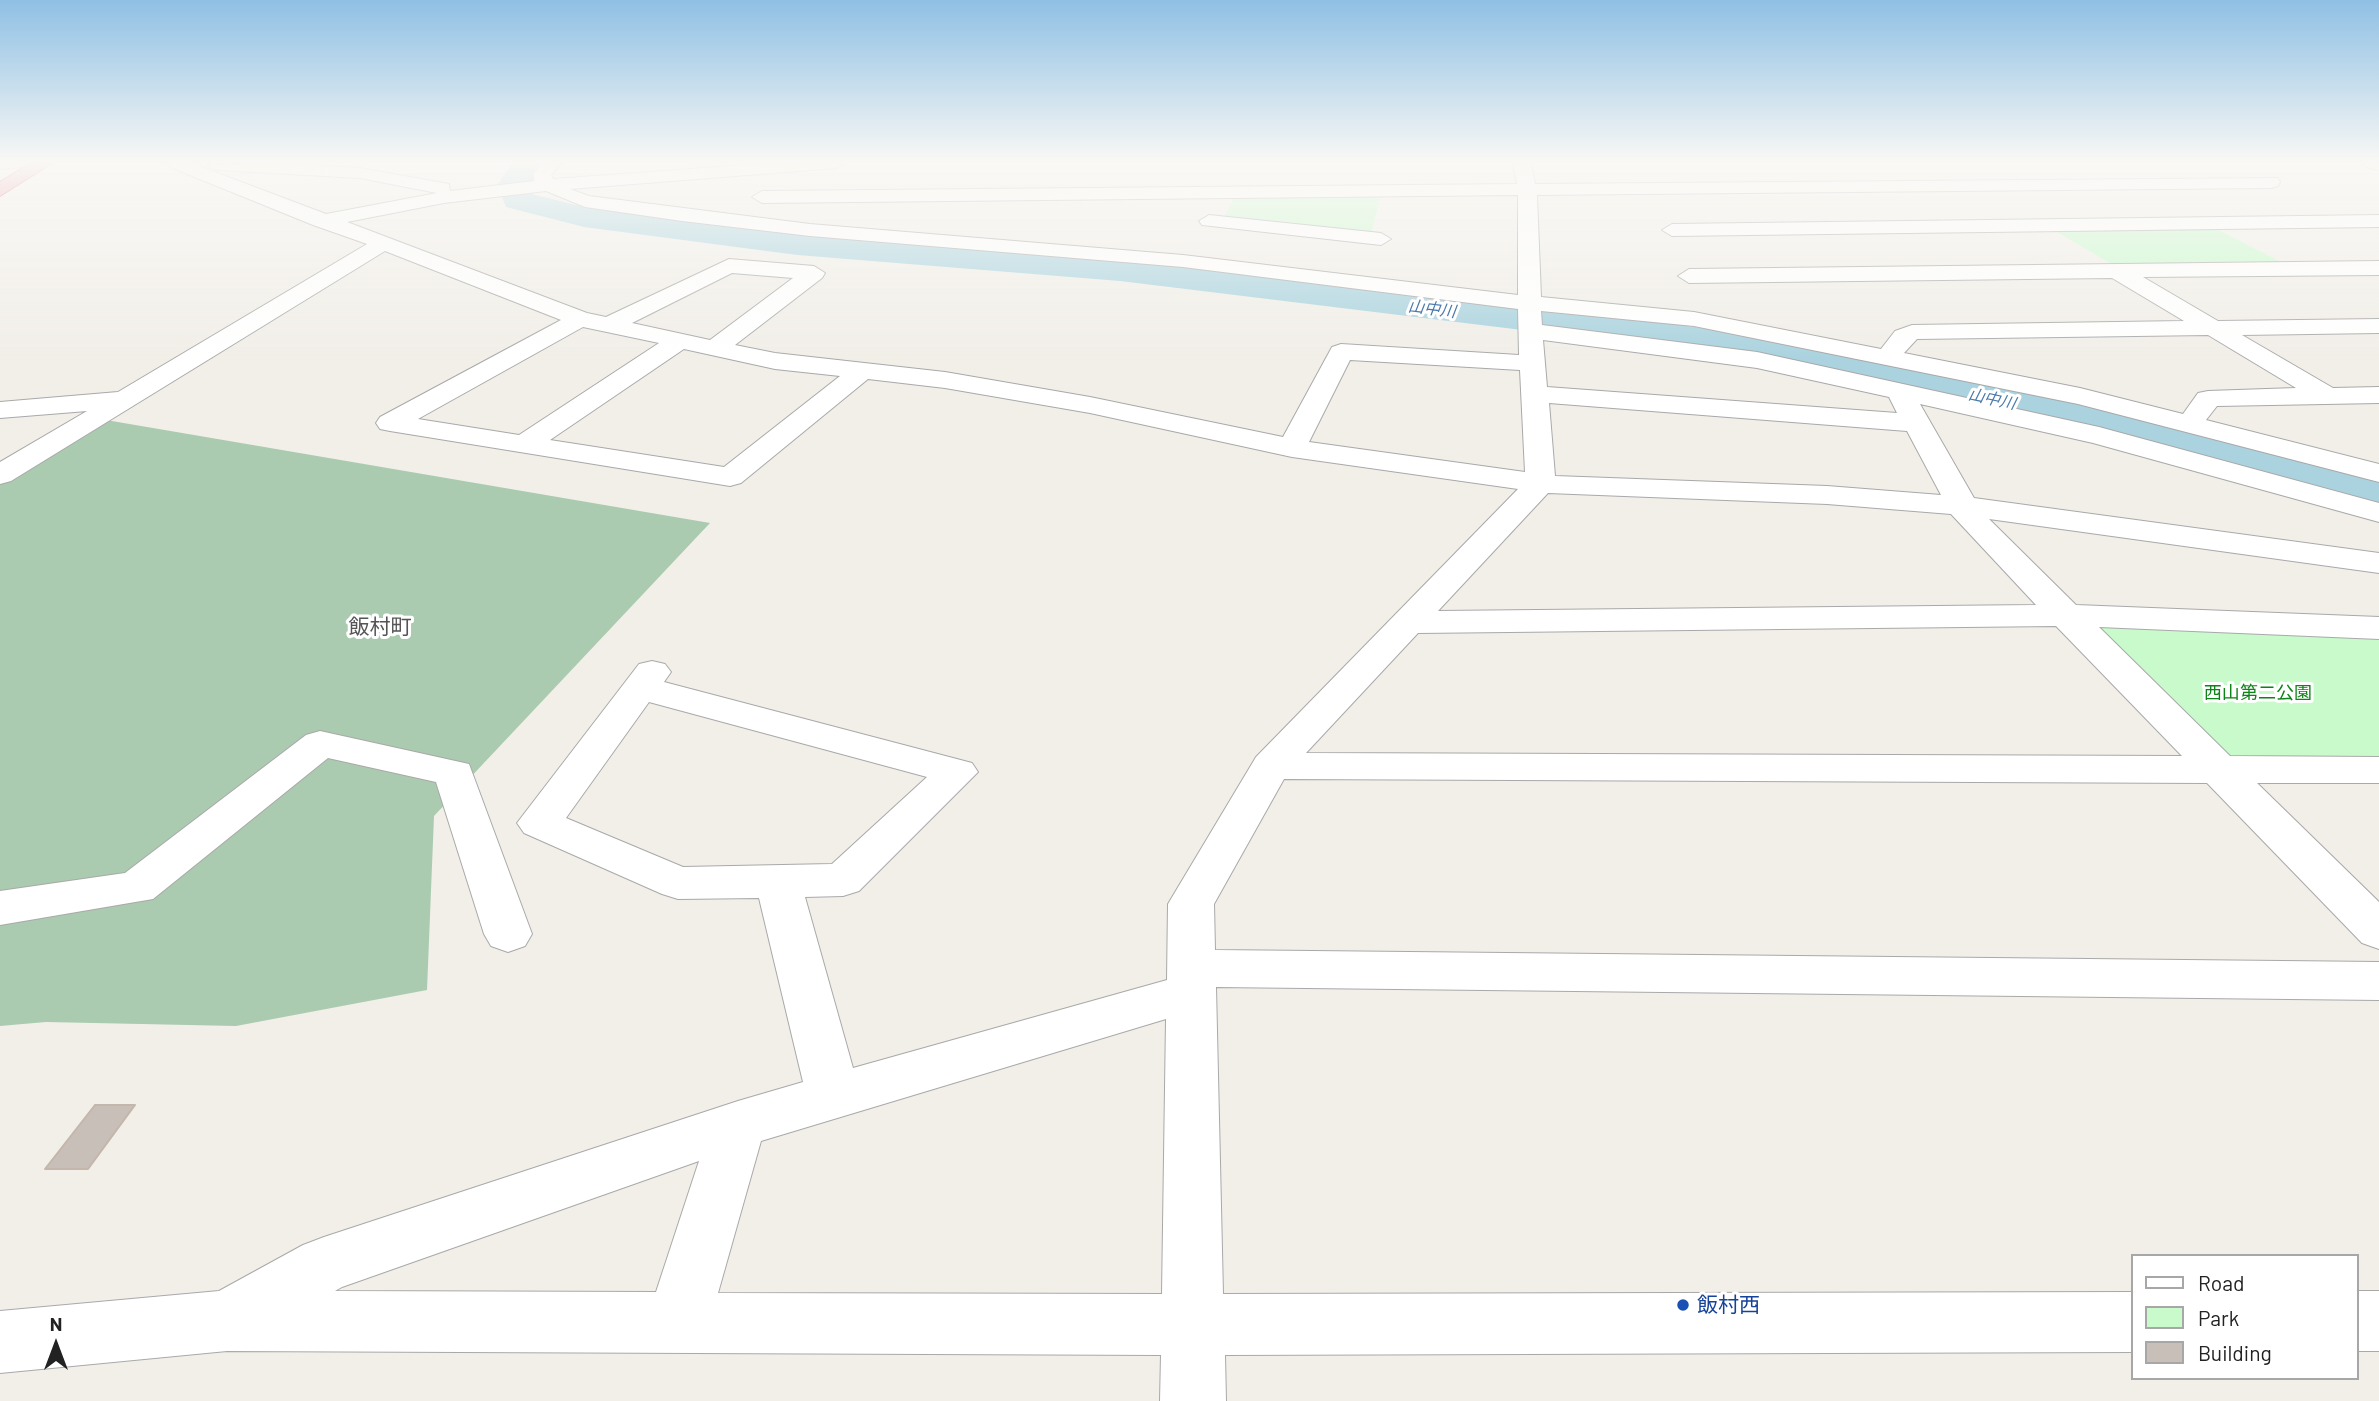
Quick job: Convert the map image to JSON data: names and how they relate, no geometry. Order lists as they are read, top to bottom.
{
  "districts": ["飯村町"],
  "water": ["山中川"],
  "parks": ["西山第二公園"],
  "places": ["飯村西"],
  "legend": ["Road", "Park", "Building"],
  "north": "top"
}
